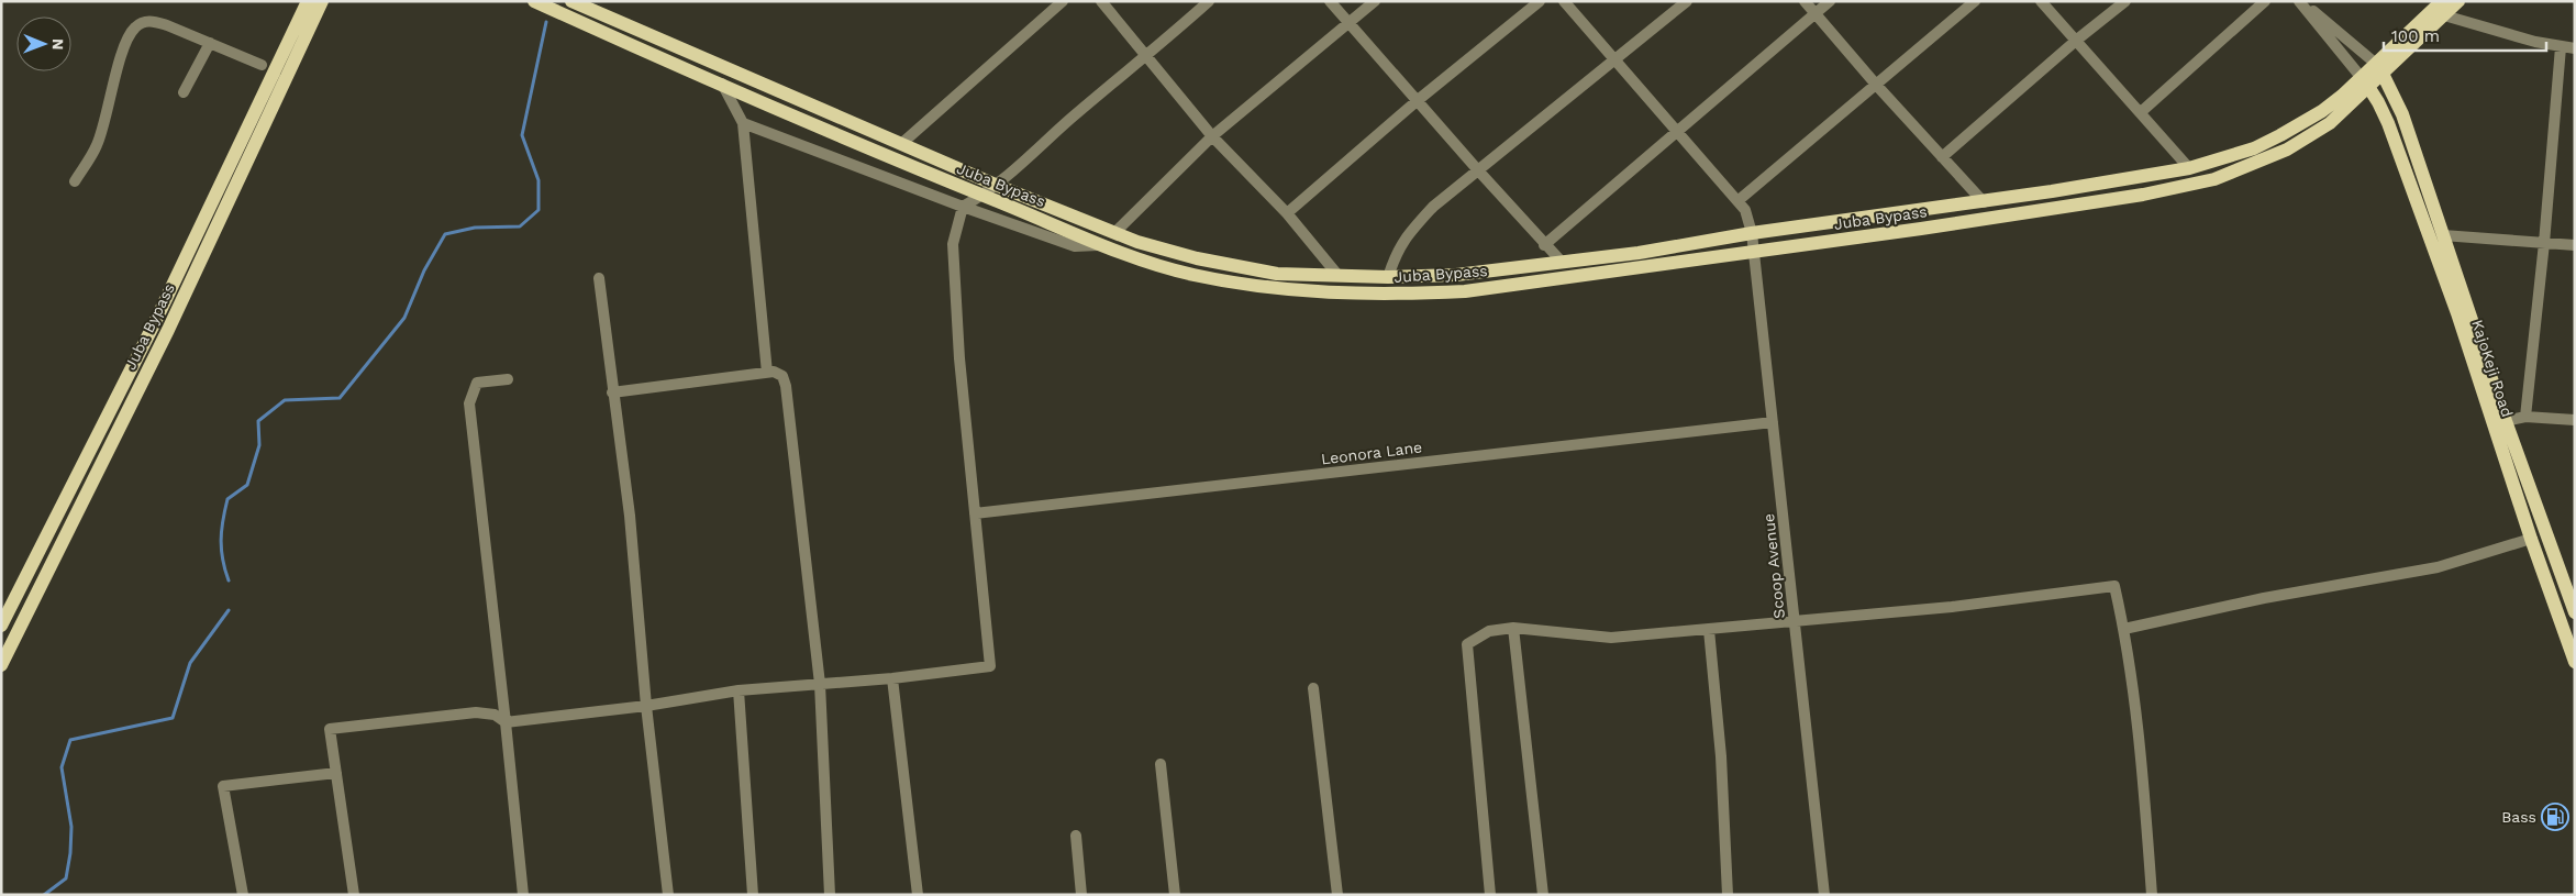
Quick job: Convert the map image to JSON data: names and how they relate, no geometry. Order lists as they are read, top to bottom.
{
  "streets": {
    "main road": ["Juba Bypass", "KajoKeji Road"],
    "street": ["Leonora Lane", "Scoop Avenue"]
  },
  "crossings": [
    ["Juba Bypass", "KajoKeji Road"],
    ["Juba Bypass", "Scoop Avenue"],
    ["Leonora Lane", "Scoop Avenue"]
  ],
  "places": {
    "fuel station": ["Bass"]
  },
  "scale_bar": "100 m",
  "north": "right"
}
